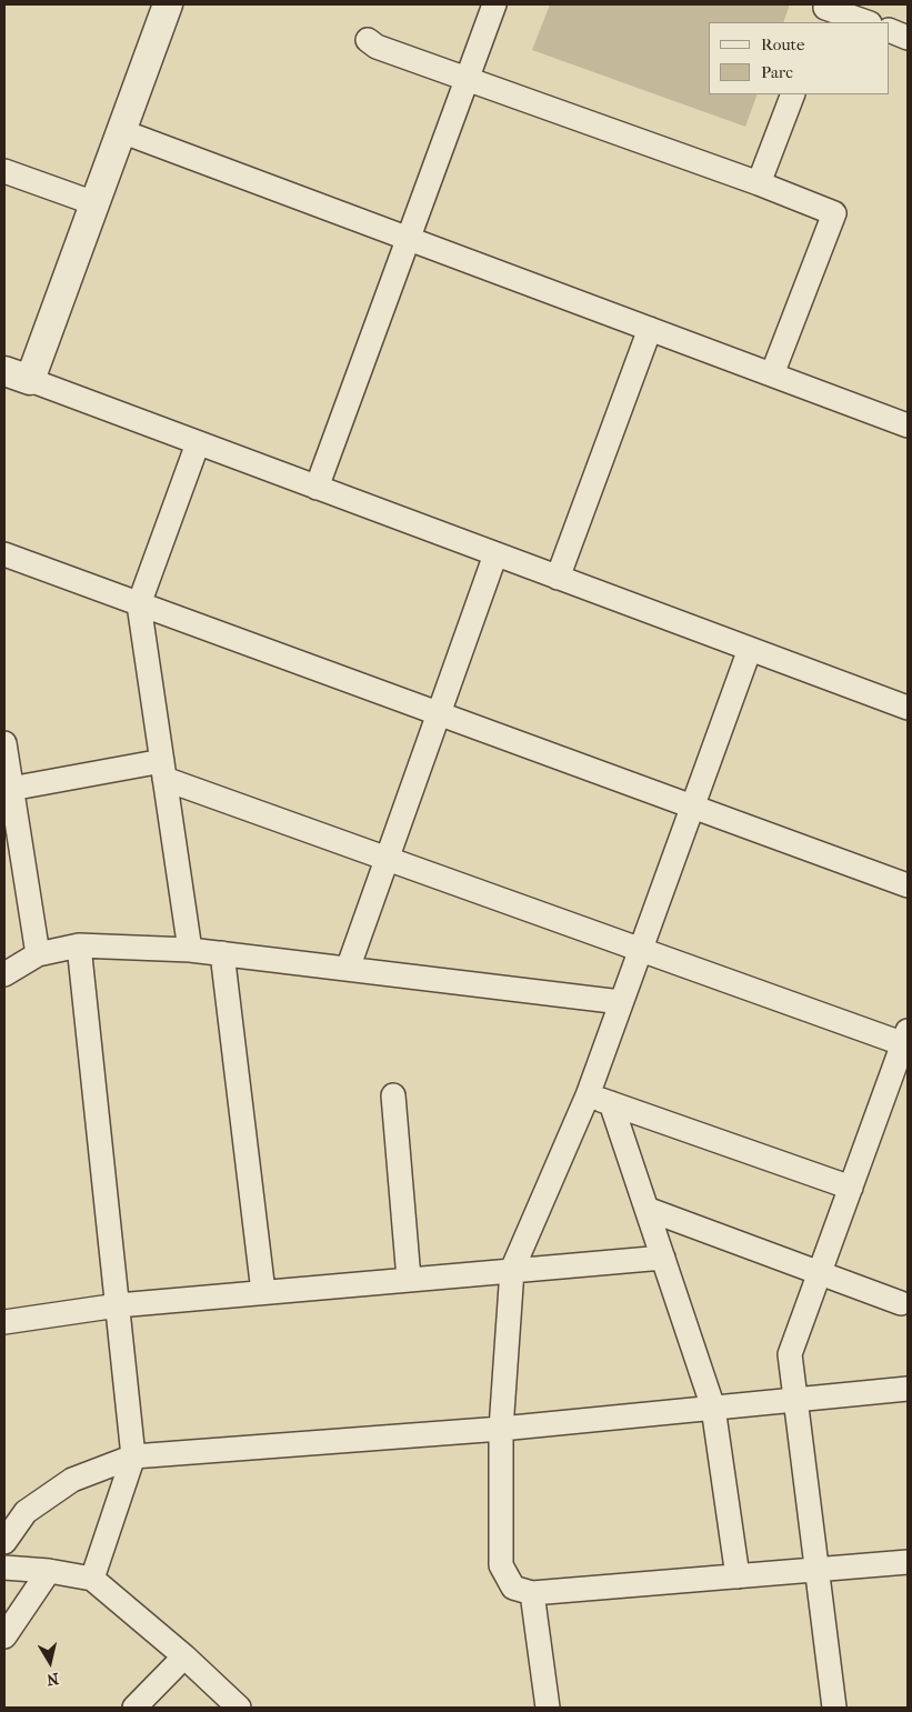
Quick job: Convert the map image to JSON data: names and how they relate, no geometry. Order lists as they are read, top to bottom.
{
  "legend": ["Route", "Parc"],
  "north": "bottom"
}
